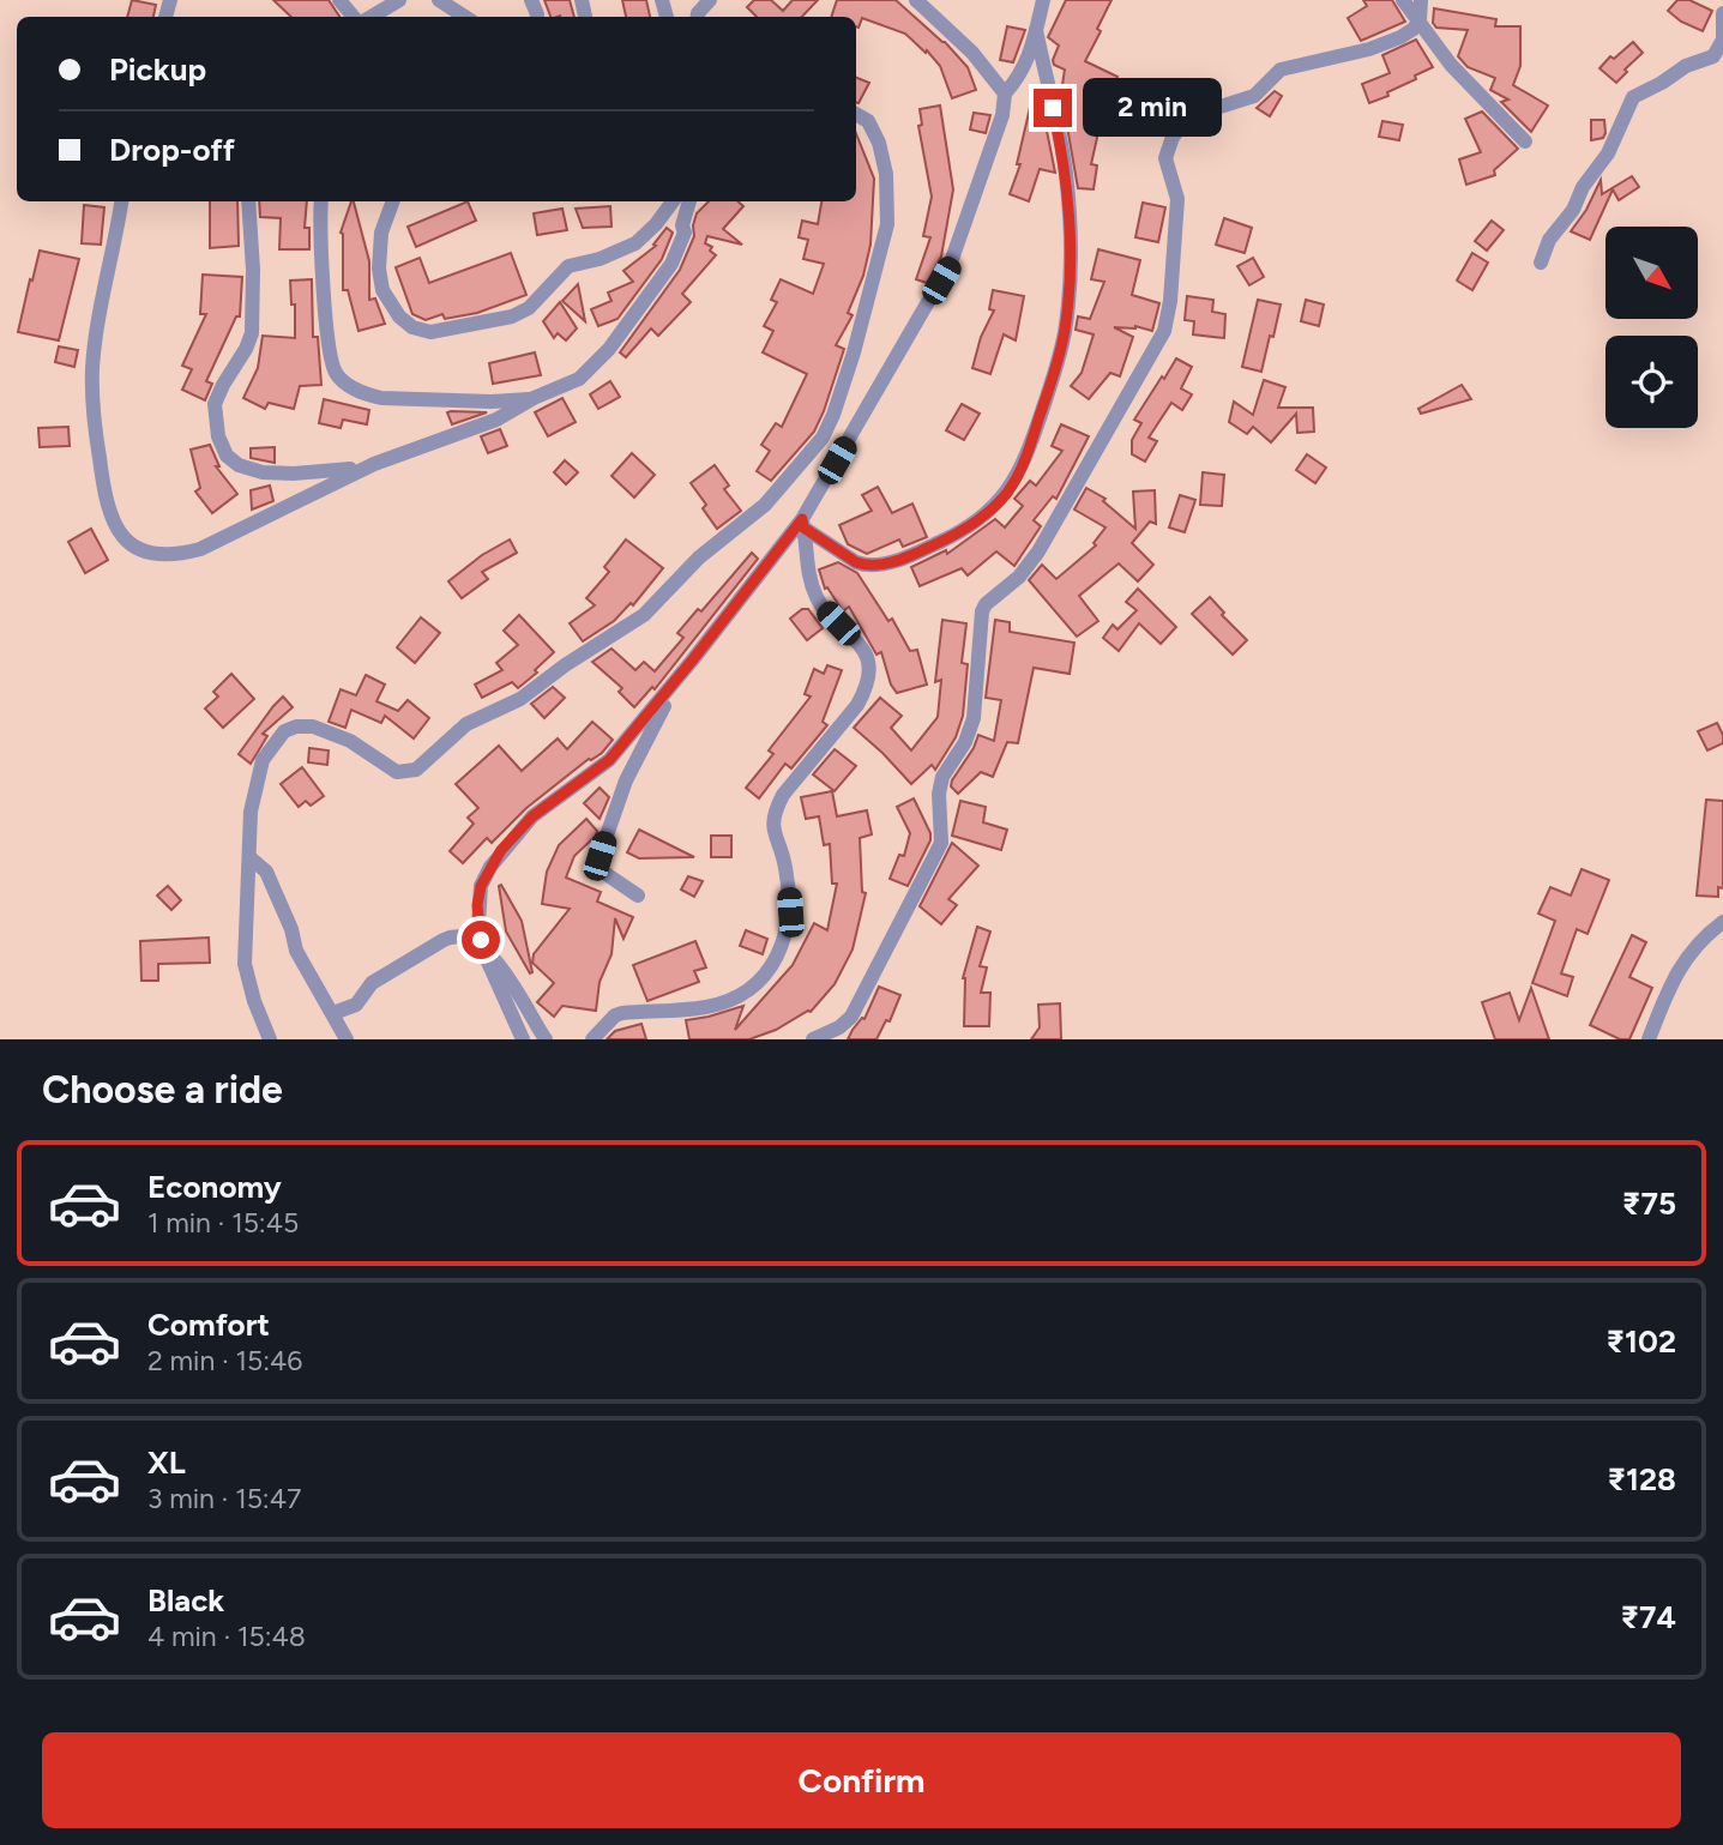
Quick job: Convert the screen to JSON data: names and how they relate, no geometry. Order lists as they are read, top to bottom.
{
  "north": "bottom right",
  "page": {
    "banner": ["Pickup", "Drop-off"],
    "bubble": "2 min",
    "heading": "Choose a ride",
    "list": [
      {
        "name": "Economy",
        "note": "1 min · 15:45",
        "value": "₹75"
      },
      {
        "name": "Comfort",
        "note": "2 min · 15:46",
        "value": "₹102"
      },
      {
        "name": "XL",
        "note": "3 min · 15:47",
        "value": "₹128"
      },
      {
        "name": "Black",
        "note": "4 min · 15:48",
        "value": "₹74"
      }
    ],
    "buttons": "Confirm"
  }
}
